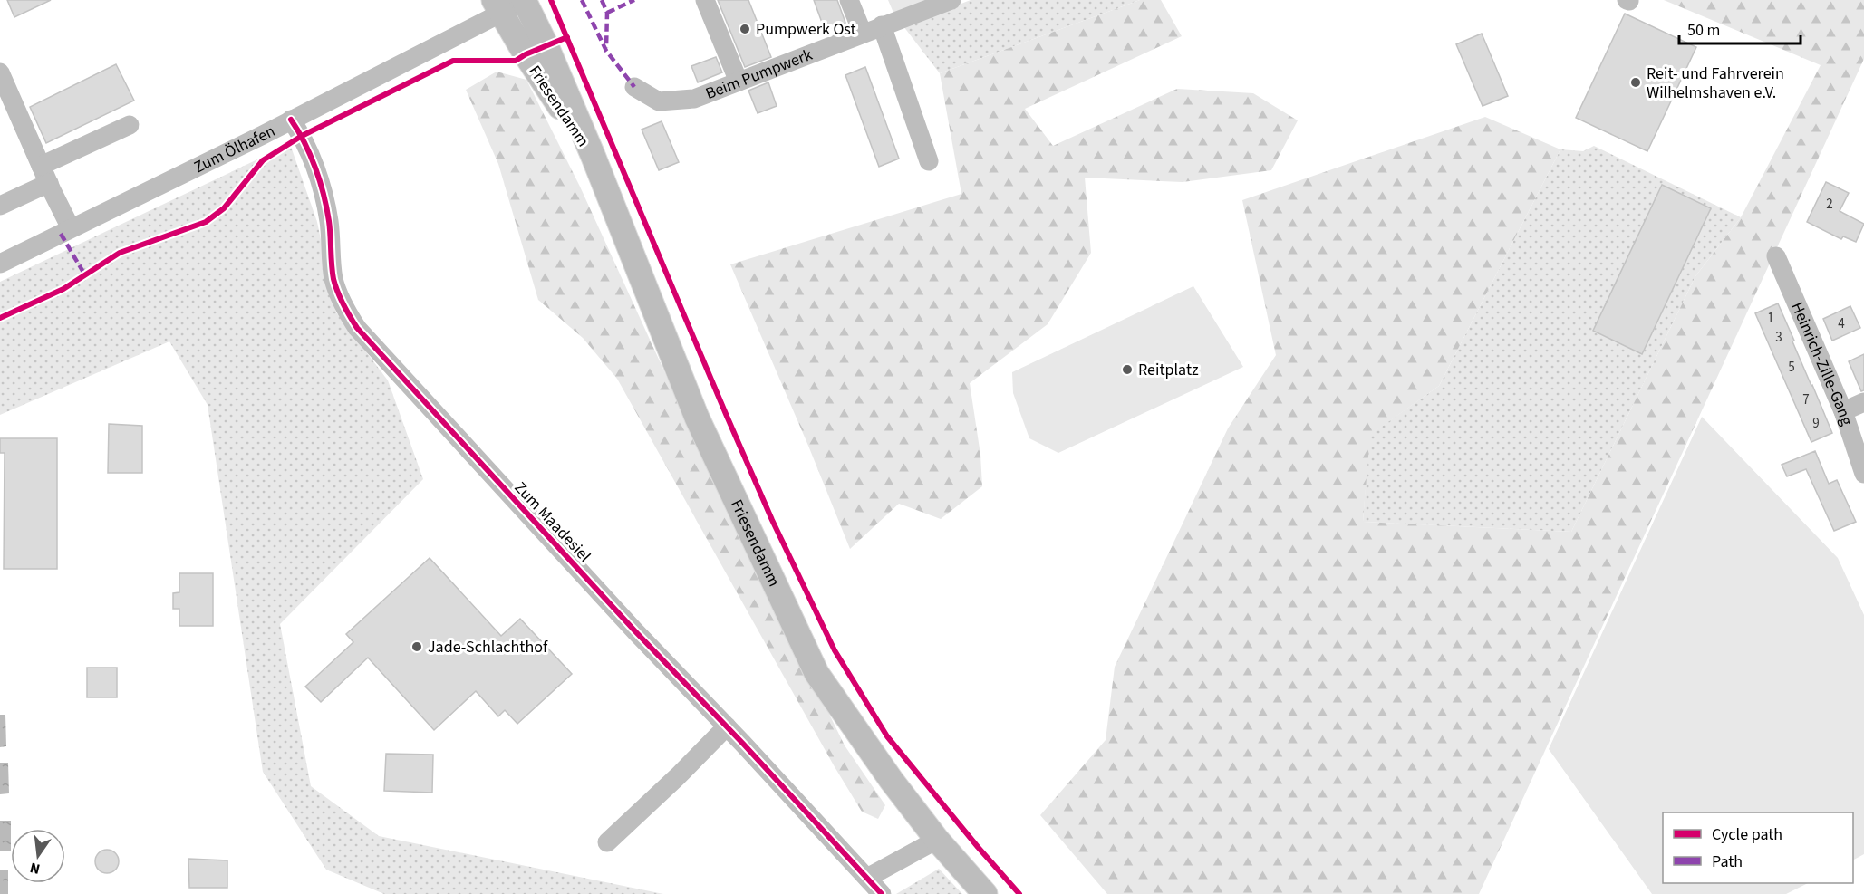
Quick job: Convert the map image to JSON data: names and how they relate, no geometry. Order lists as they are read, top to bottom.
{
  "streets": {
    "main road": ["Friesendamm"],
    "street": [
      "Beim Pumpwerk",
      "Zum Ölhafen",
      "Heinrich-Zille-Gang",
      "Zum Maadesiel"
    ]
  },
  "crossings": [
    ["Friesendamm", "Zum Ölhafen"],
    ["Zum Ölhafen", "Zum Maadesiel"]
  ],
  "places": [
    "Pumpwerk Ost",
    "Reit- und Fahrverein Wilhelmshaven e.V.",
    "Reitplatz",
    "Jade-Schlachthof"
  ],
  "house_numbers": [
    "2",
    "1",
    "4",
    "3",
    "5",
    "7",
    "9"
  ],
  "legend": ["Cycle path", "Path"],
  "scale_bar": "50 m",
  "north": "bottom"
}
